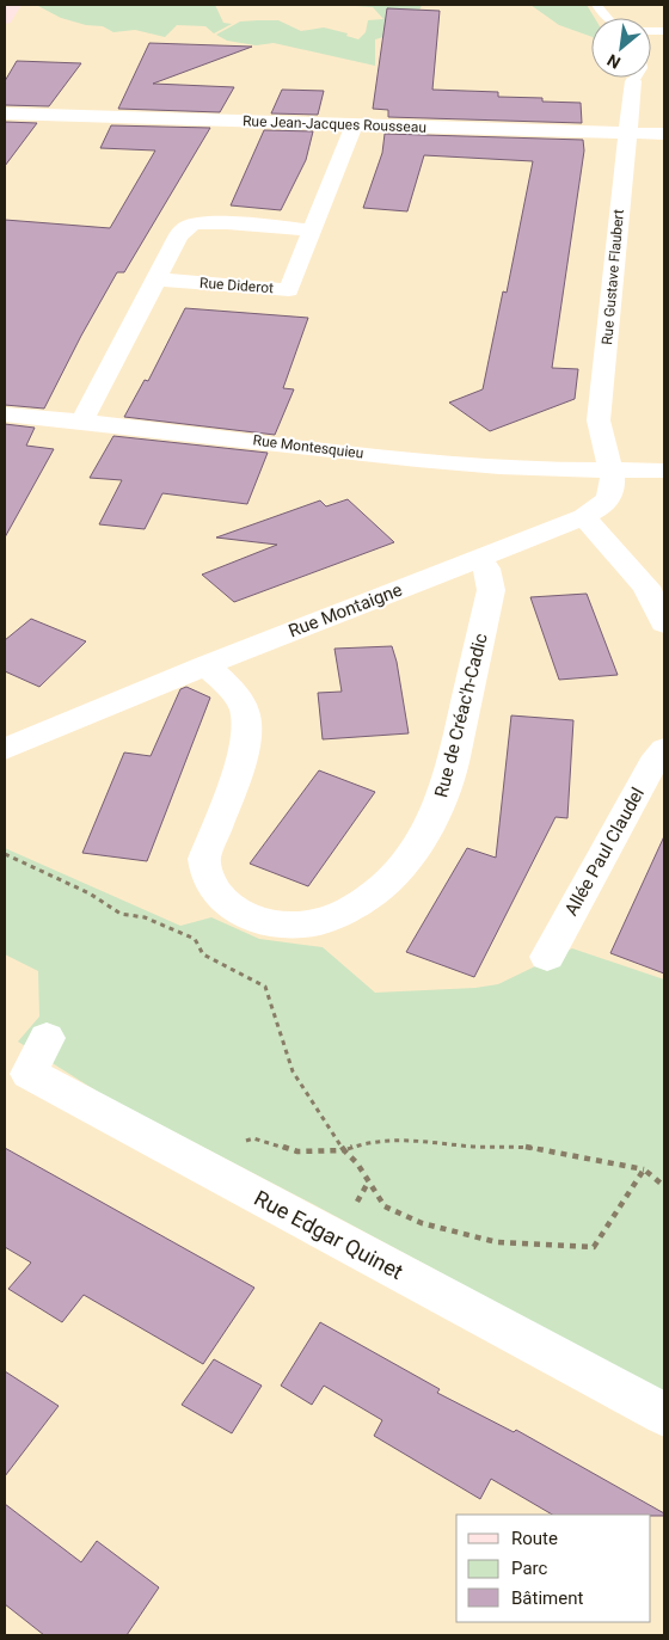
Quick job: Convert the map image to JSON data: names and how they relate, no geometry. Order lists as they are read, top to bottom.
{
  "streets": {
    "street": [
      "Rue Jean-Jacques Rousseau",
      "Rue Gustave Flaubert",
      "Rue Diderot",
      "Rue Montesquieu",
      "Rue Montaigne",
      "Rue de Créac'h-Cadic",
      "Allée Paul Claudel",
      "Rue Edgar Quinet"
    ]
  },
  "crossings": [
    ["Rue Jean-Jacques Rousseau", "Rue Gustave Flaubert"],
    ["Rue Jean-Jacques Rousseau", "Rue Diderot"],
    ["Rue Gustave Flaubert", "Rue Montesquieu"],
    ["Rue Gustave Flaubert", "Rue Montaigne"],
    ["Rue Montesquieu", "Rue Montaigne"],
    ["Rue Montaigne", "Rue de Créac'h-Cadic"]
  ],
  "legend": ["Route", "Parc", "Bâtiment"],
  "north": "bottom left"
}
